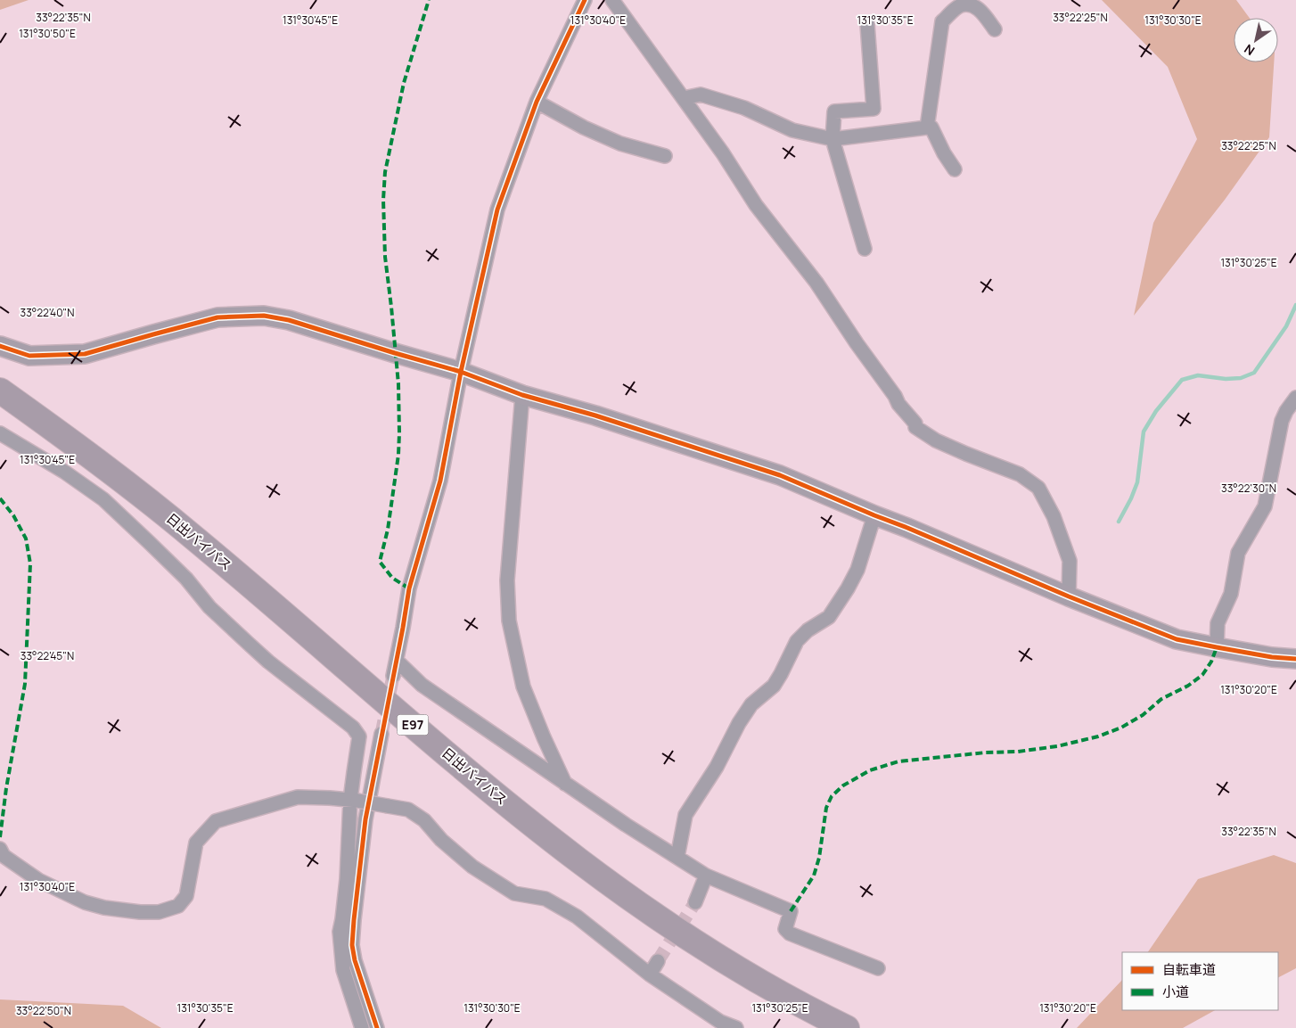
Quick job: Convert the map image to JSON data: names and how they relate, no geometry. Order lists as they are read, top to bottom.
{
  "streets": {
    "highway": ["日出バイパス", "E97"]
  },
  "legend": ["自転車道", "小道"],
  "north": "bottom left",
  "coordinates": [
    "33°22'35\"N",
    "33°22'25\"N",
    "131°30'45\"E",
    "131°30'40\"E",
    "131°30'35\"E",
    "131°30'30\"E",
    "131°30'50\"E",
    "131°30'25\"E",
    "33°22'40\"N",
    "33°22'30\"N",
    "33°22'45\"N",
    "131°30'20\"E",
    "33°22'50\"N"
  ]
}
